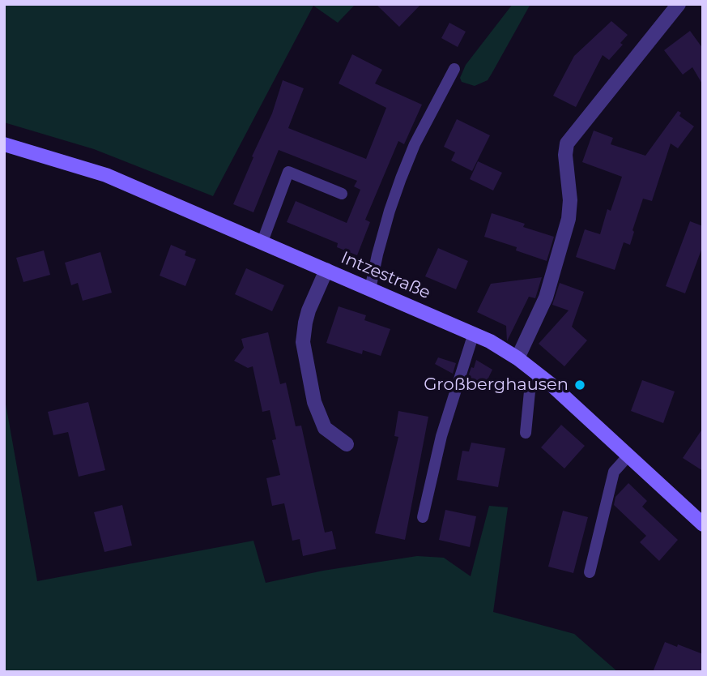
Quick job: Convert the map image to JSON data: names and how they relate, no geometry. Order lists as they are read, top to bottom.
{
  "streets": {
    "main road": ["Intzestraße"]
  },
  "places": ["Großberghausen"]
}
